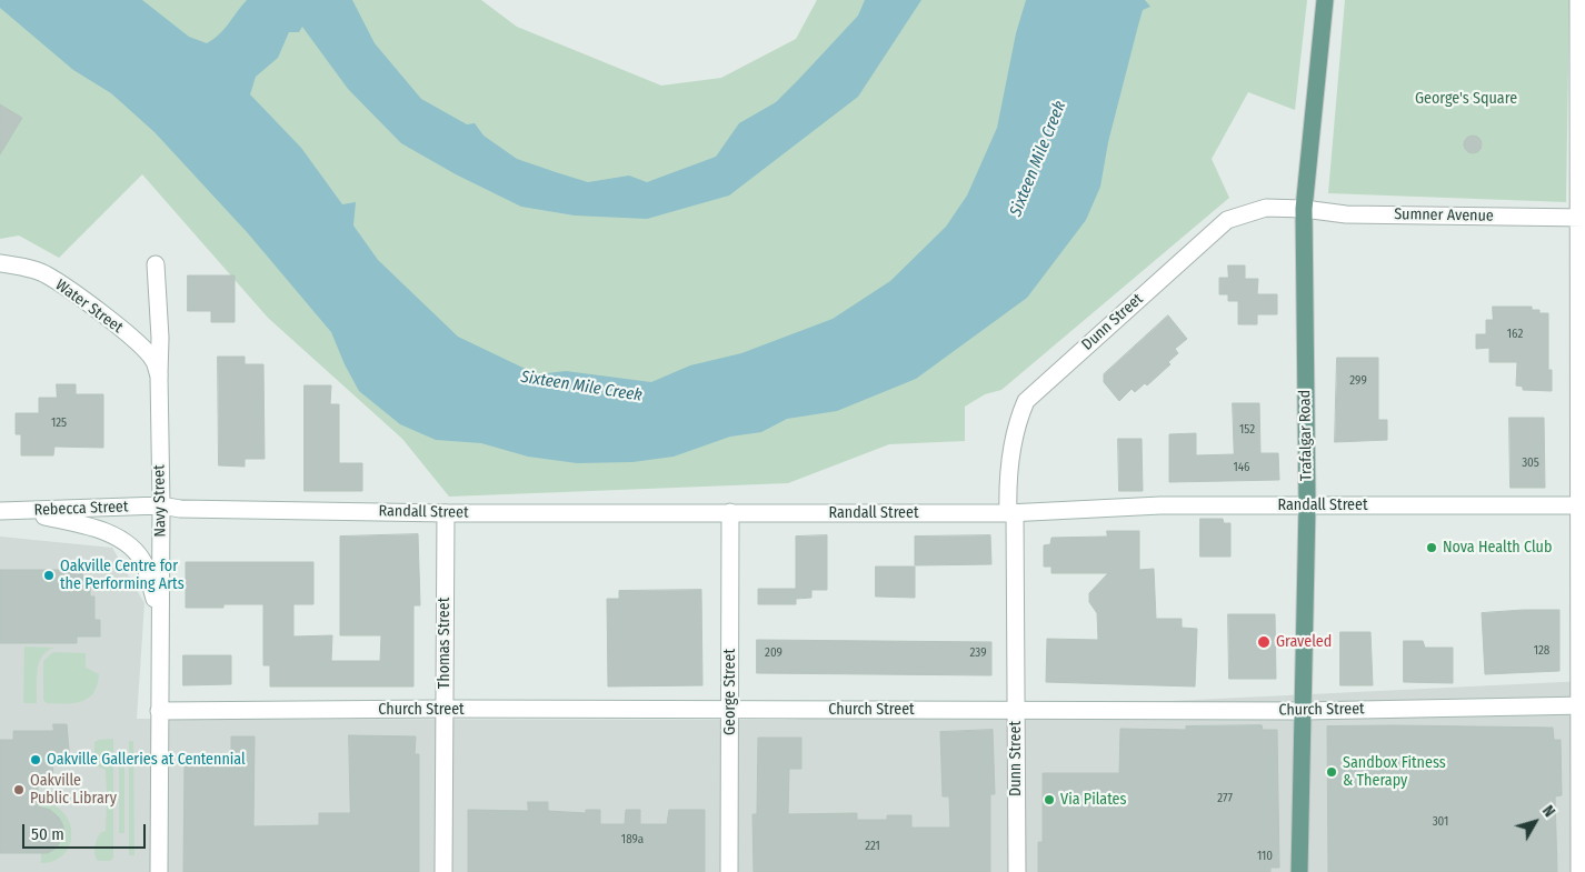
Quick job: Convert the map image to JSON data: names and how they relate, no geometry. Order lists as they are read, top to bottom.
{
  "streets": {
    "main road": ["Trafalgar Road"],
    "street": [
      "Sumner Avenue",
      "Water Street",
      "Dunn Street",
      "Navy Street",
      "Randall Street",
      "Rebecca Street",
      "Thomas Street",
      "George Street",
      "Church Street"
    ]
  },
  "crossings": [
    ["Sumner Avenue", "Dunn Street"],
    ["Sumner Avenue", "Trafalgar Road"],
    ["Water Street", "Navy Street"],
    ["Dunn Street", "Trafalgar Road"],
    ["Dunn Street", "Randall Street"],
    ["Dunn Street", "Church Street"],
    ["Trafalgar Road", "Randall Street"],
    ["Trafalgar Road", "Church Street"],
    ["Navy Street", "Randall Street"],
    ["Navy Street", "Rebecca Street"],
    ["Navy Street", "Church Street"],
    ["Randall Street", "Rebecca Street"],
    ["Randall Street", "Thomas Street"],
    ["Randall Street", "George Street"],
    ["Thomas Street", "Church Street"],
    ["George Street", "Church Street"]
  ],
  "water": ["Sixteen Mile Creek"],
  "parks": ["George's Square"],
  "places": [
    "Nova Health Club",
    "Oakville Centre for the Performing Arts",
    "Graveled",
    "Oakville Galleries at Centennial",
    "Sandbox Fitness & Therapy",
    "Oakville Public Library",
    "Via Pilates"
  ],
  "house_numbers": [
    "162",
    "299",
    "125",
    "152",
    "305",
    "146",
    "128",
    "209",
    "239",
    "277",
    "301",
    "189a",
    "221",
    "110"
  ],
  "scale_bar": "50 m",
  "north": "top right"
}
